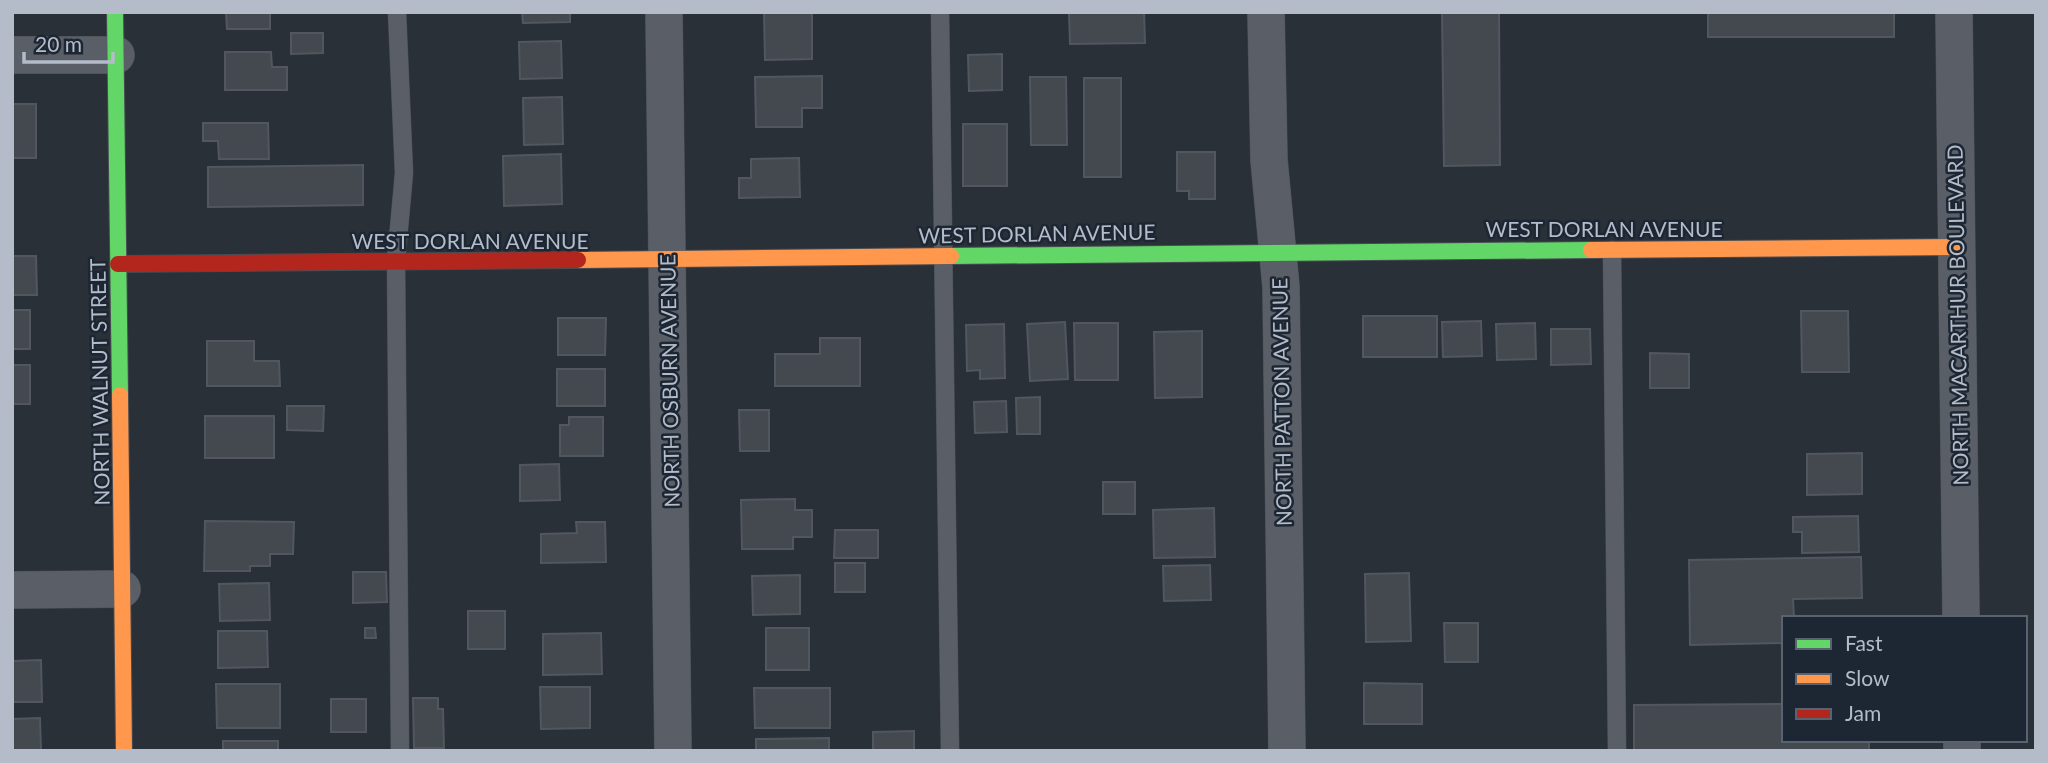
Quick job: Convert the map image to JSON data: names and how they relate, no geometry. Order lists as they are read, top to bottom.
{
  "streets": {
    "street": [
      "WEST DORLAN AVENUE",
      "NORTH MACARTHUR BOULEVARD",
      "NORTH OSBURN AVENUE",
      "NORTH WALNUT STREET",
      "NORTH PATTON AVENUE"
    ]
  },
  "crossings": [
    ["WEST DORLAN AVENUE", "NORTH MACARTHUR BOULEVARD"],
    ["WEST DORLAN AVENUE", "NORTH OSBURN AVENUE"],
    ["WEST DORLAN AVENUE", "NORTH WALNUT STREET"],
    ["WEST DORLAN AVENUE", "NORTH PATTON AVENUE"]
  ],
  "legend": ["Fast", "Slow", "Jam"],
  "scale_bar": "20 m"
}
